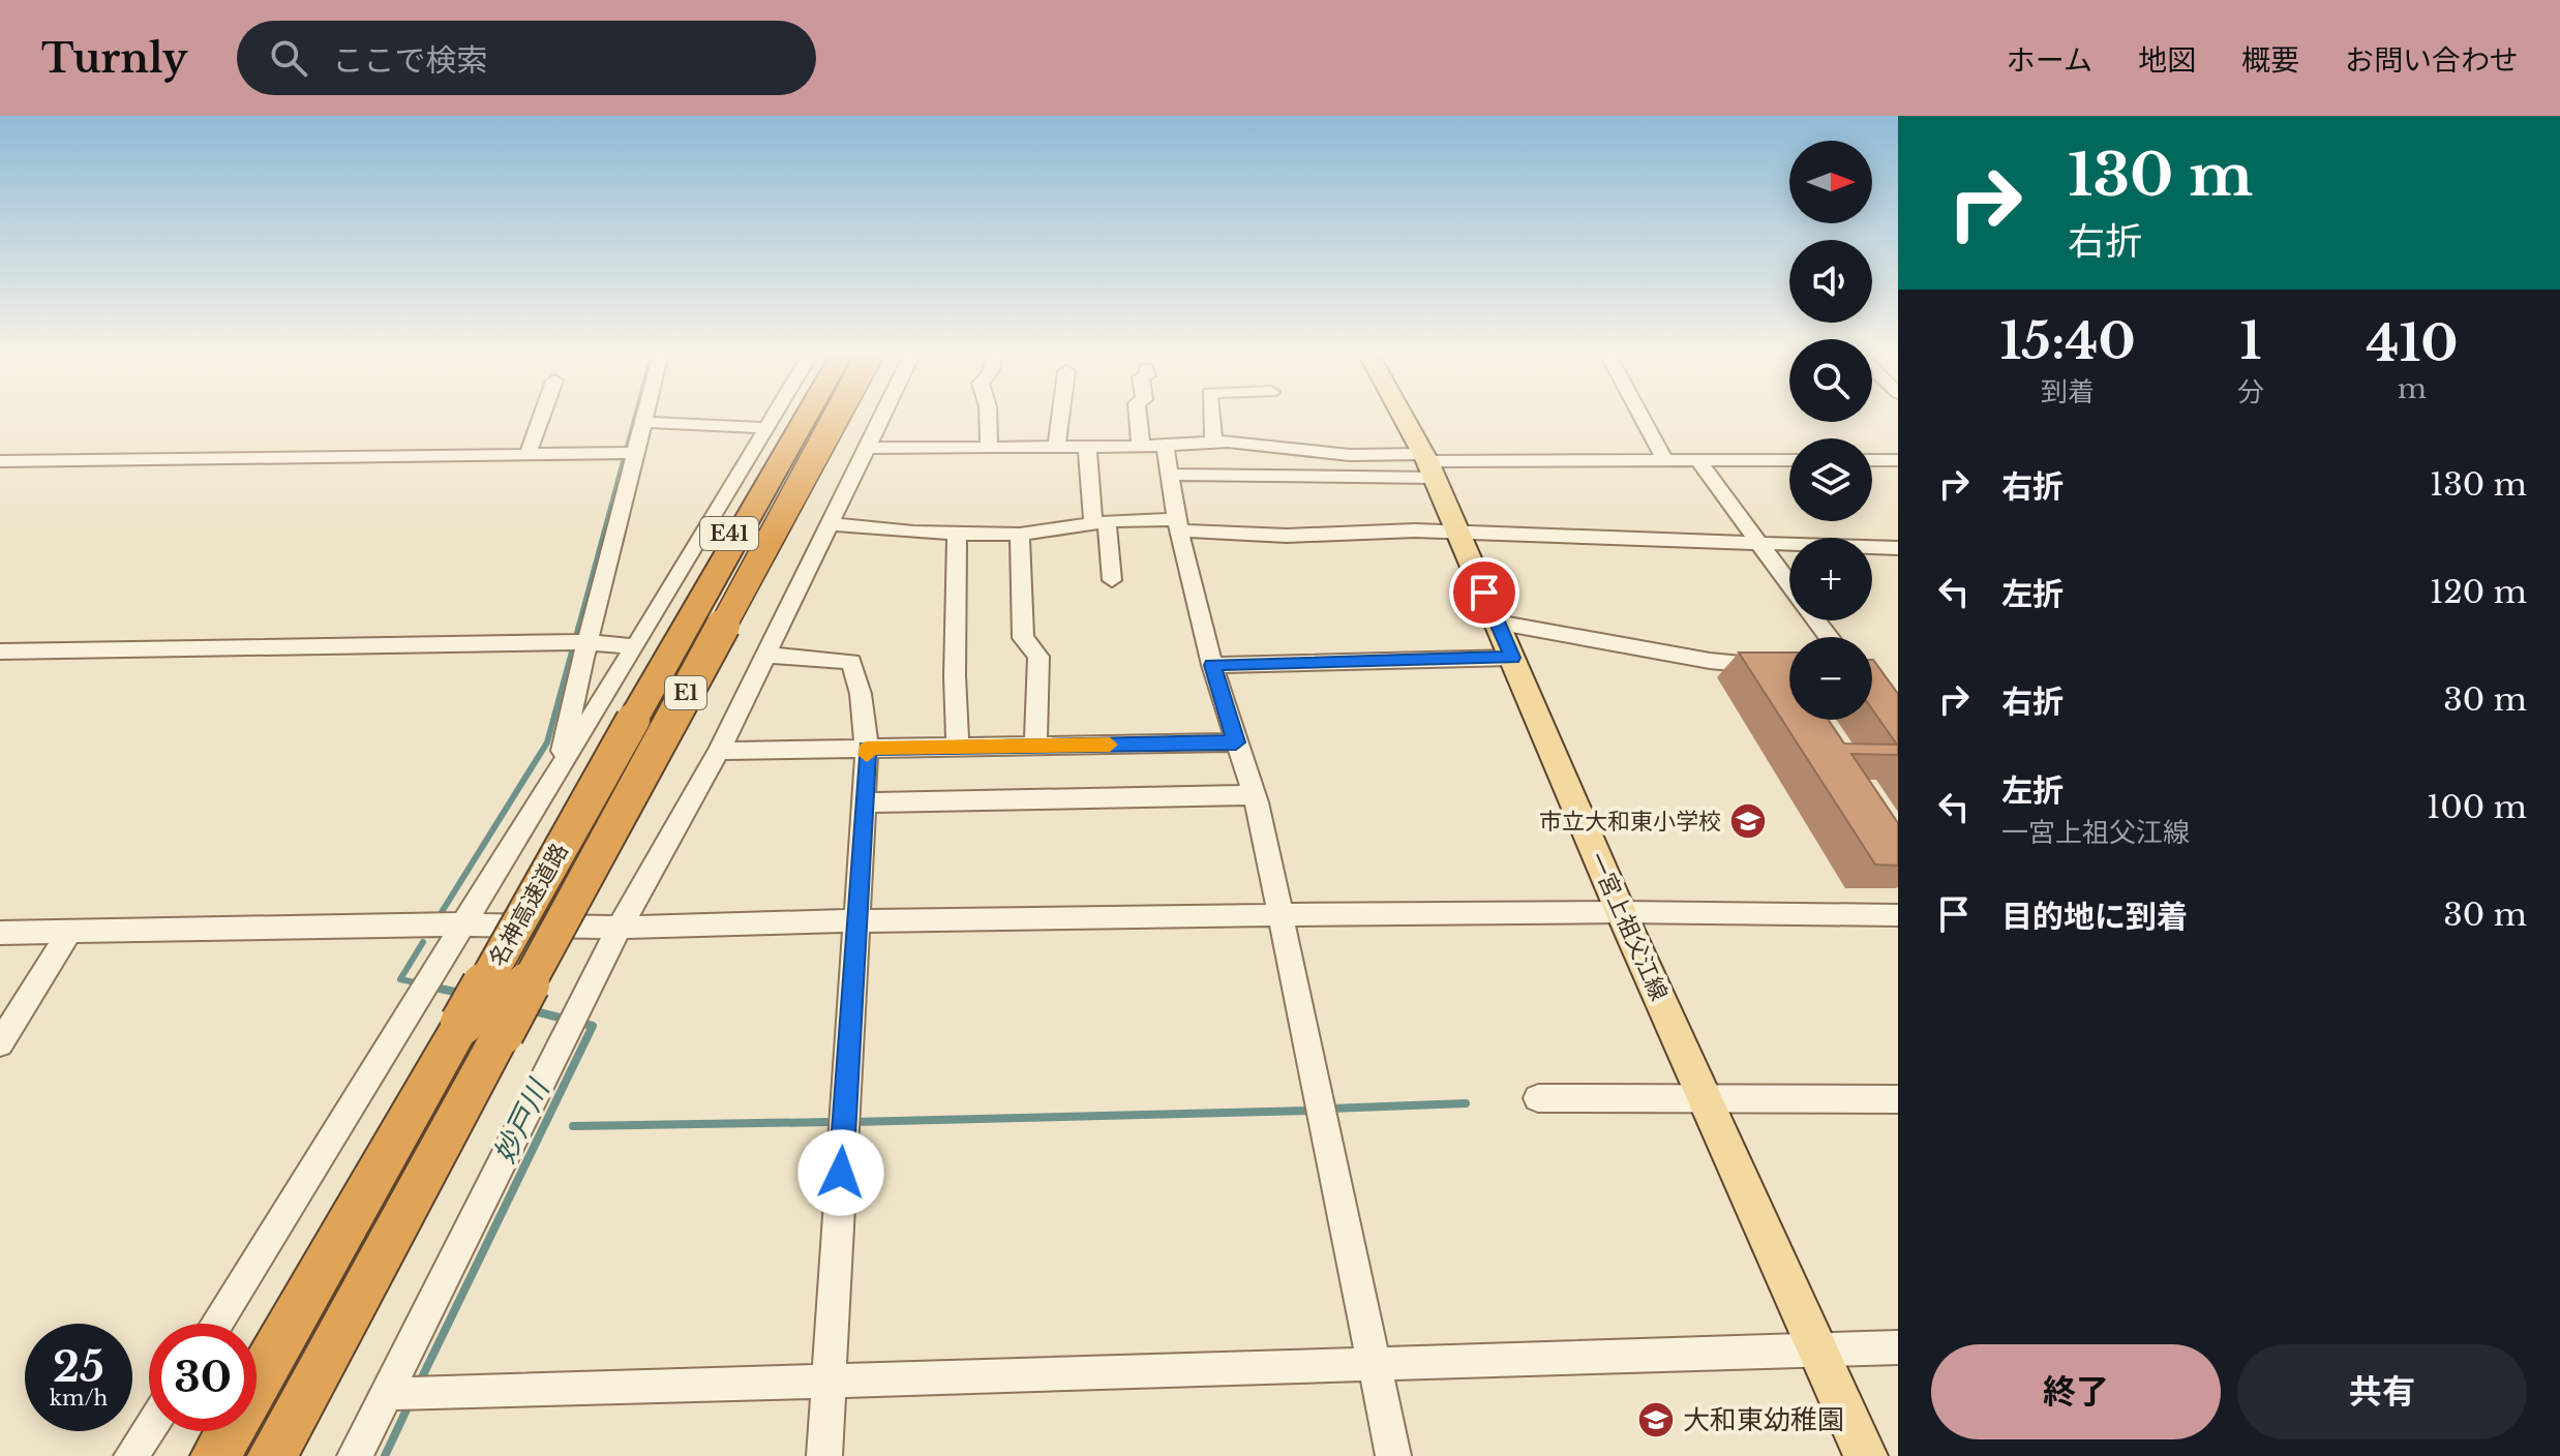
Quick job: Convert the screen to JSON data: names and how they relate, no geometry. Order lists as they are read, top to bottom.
{
  "streets": {
    "highway": ["E41", "E1", "名神高速道路"],
    "main road": ["一宮上祖父江線"]
  },
  "crossings": [
    ["E41", "名神高速道路"]
  ],
  "water": ["妙戸川"],
  "places": {
    "school or university": ["市立大和東小学校", "大和東幼稚園"]
  },
  "north": "right",
  "page": {
    "header": "Turnly",
    "search": "ここで検索",
    "nav": [
      "ホーム",
      "地図",
      "概要",
      "お問い合わせ"
    ],
    "turn": ["130 m", "右折"],
    "map_buttons": ["+", "−"],
    "eta": [
      "15:40",
      "到着",
      "1",
      "分",
      "410",
      "m"
    ],
    "list": [
      {
        "name": "右折",
        "value": "130 m"
      },
      {
        "name": "左折",
        "value": "120 m"
      },
      {
        "name": "右折",
        "value": "30 m"
      },
      {
        "name": "左折",
        "note": "一宮上祖父江線",
        "value": "100 m"
      },
      {
        "name": "目的地に到着",
        "value": "30 m"
      }
    ],
    "speed": "25 km/h",
    "limit": "30",
    "buttons": ["終了", "共有"]
  }
}
